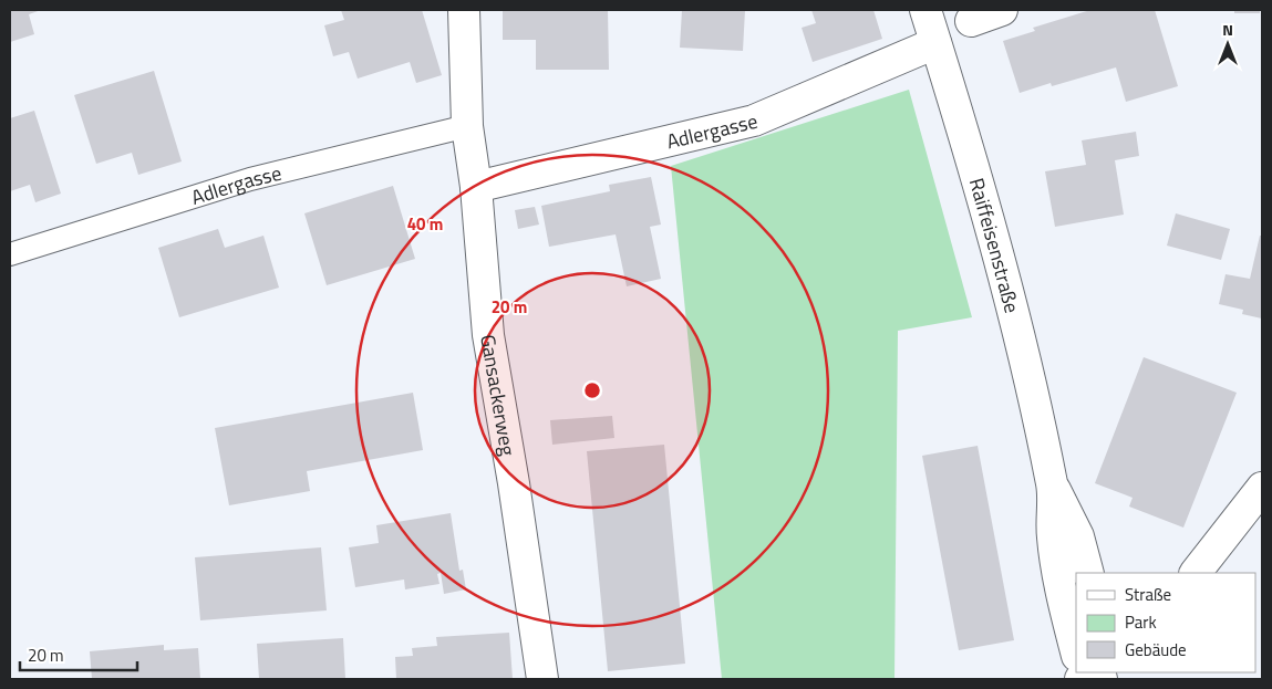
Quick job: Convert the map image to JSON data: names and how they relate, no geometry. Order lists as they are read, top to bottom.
{
  "streets": {
    "street": ["Adlergasse", "Raiffeisenstraße", "Gansackerweg"]
  },
  "crossings": [
    ["Adlergasse", "Raiffeisenstraße"],
    ["Adlergasse", "Gansackerweg"]
  ],
  "legend": ["Straße", "Park", "Gebäude"],
  "scale_bar": "20 m",
  "north": "top",
  "rings": ["40 m", "20 m"]
}
